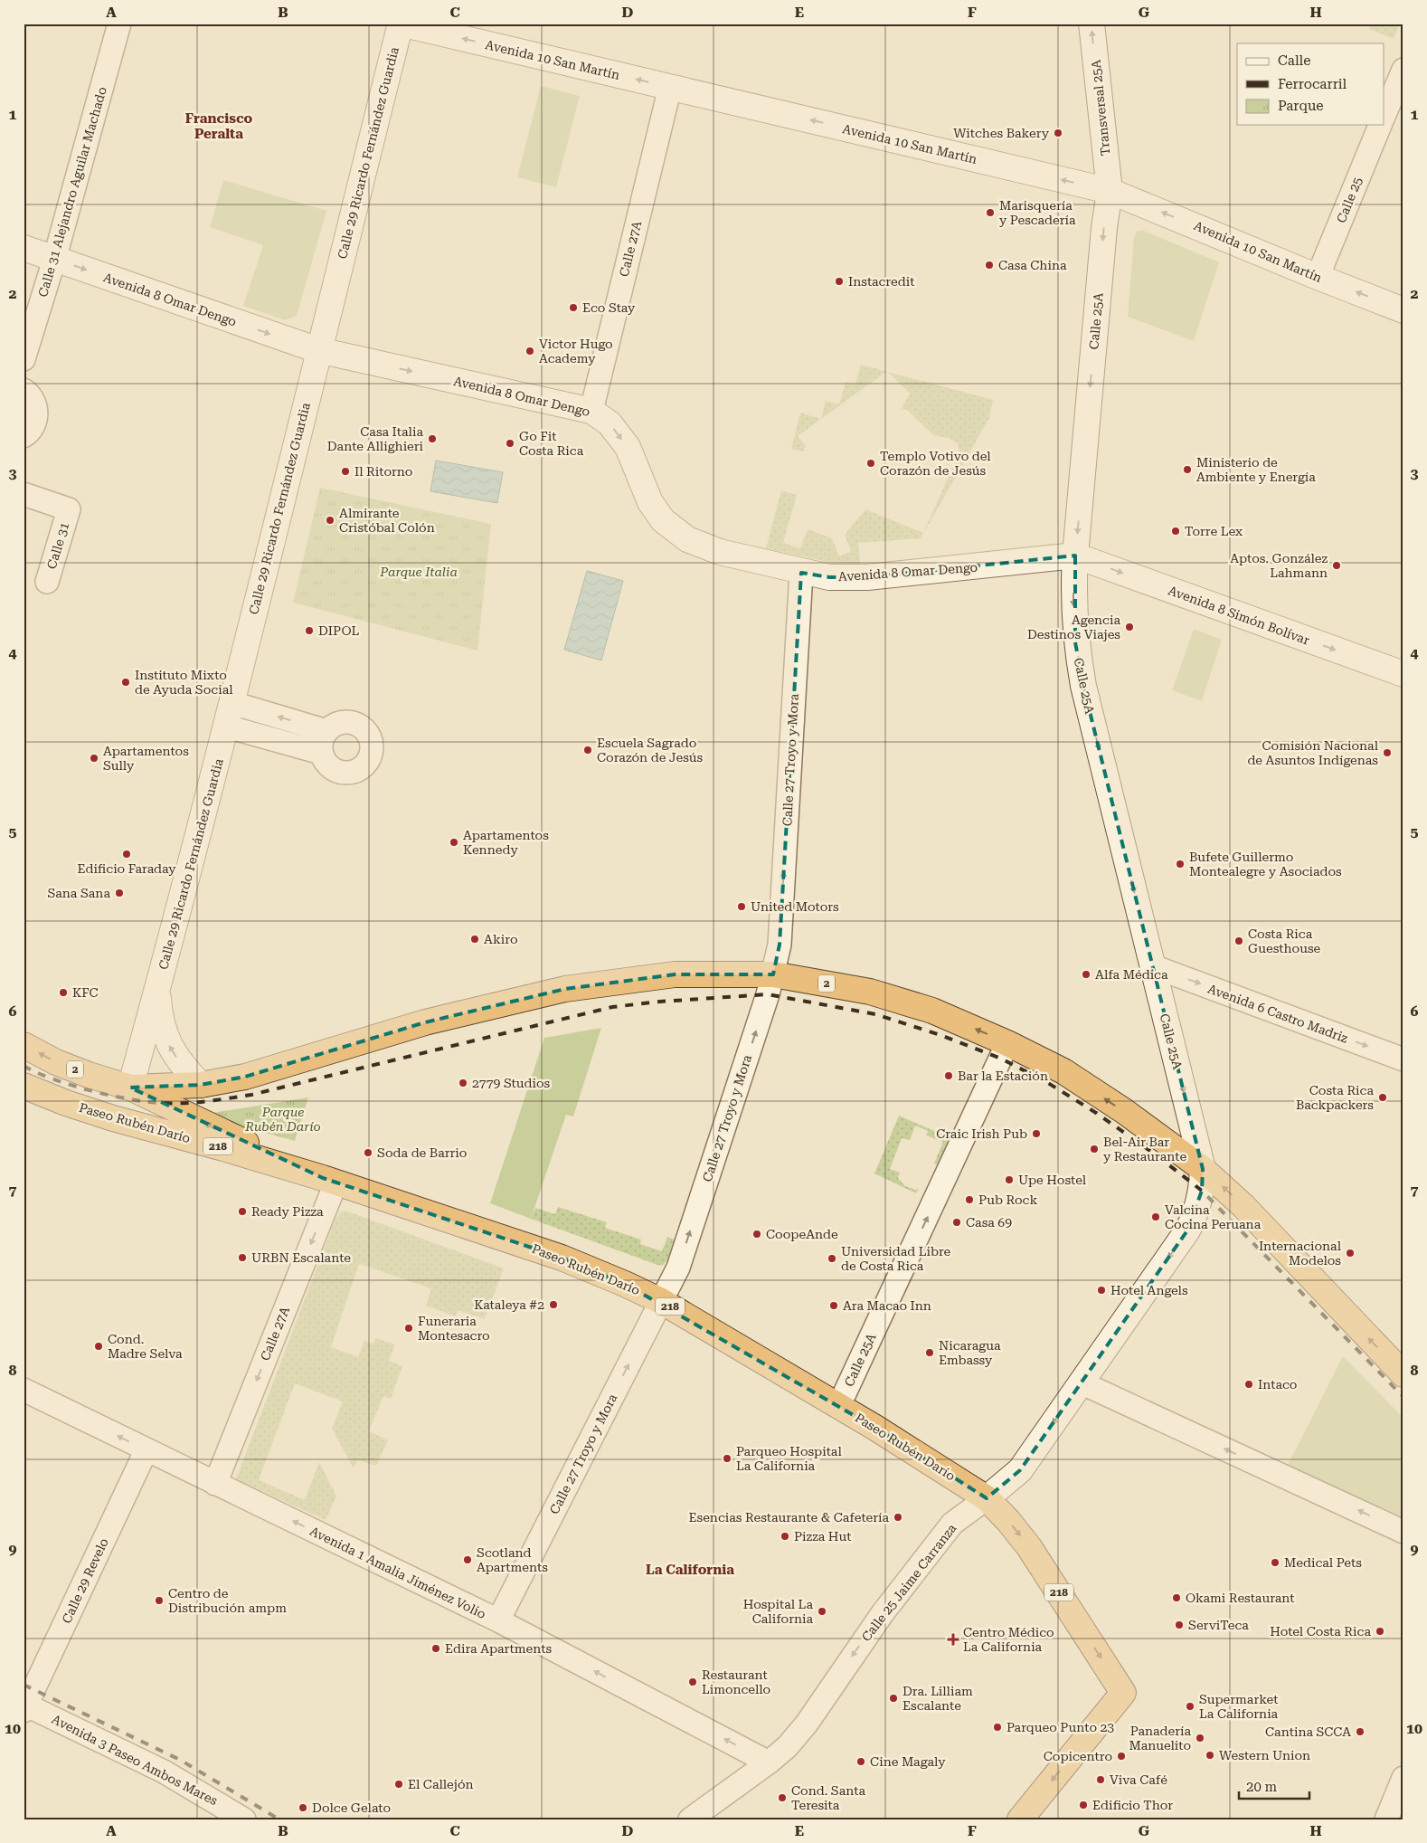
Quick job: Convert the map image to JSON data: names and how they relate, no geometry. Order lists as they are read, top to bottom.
{
  "streets": {
    "highway": ["2", "Paseo Rubén Darío", "218"],
    "street": [
      "Avenida 10 San Martín",
      "Transversal 25A",
      "Calle 29 Ricardo Fernández Guardia",
      "Calle 31 Alejandro Aguilar Machado",
      "Calle 25",
      "Calle 27A",
      "Avenida 8 Omar Dengo",
      "Calle 25A",
      "Calle 31",
      "Avenida 8 Simón Bolívar",
      "Calle 27 Troyo y Mora",
      "Avenida 6 Castro Madriz",
      "Avenida 1 Amalia Jiménez Volio",
      "Calle 29 Revelo",
      "Calle 25 Jaime Carranza",
      "Avenida 3 Paseo Ambos Mares"
    ]
  },
  "crossings": [
    ["Avenida 10 San Martín", "Transversal 25A"],
    ["Avenida 10 San Martín", "Calle 29 Ricardo Fernández Guardia"],
    ["Avenida 10 San Martín", "Calle 25"],
    ["Avenida 10 San Martín", "Calle 27A"],
    ["Avenida 10 San Martín", "Calle 25A"],
    ["Transversal 25A", "Calle 25A"],
    ["Calle 29 Ricardo Fernández Guardia", "Avenida 8 Omar Dengo"],
    ["Calle 29 Ricardo Fernández Guardia", "2"],
    ["Calle 31 Alejandro Aguilar Machado", "Avenida 8 Omar Dengo"],
    ["Calle 27A", "Avenida 8 Omar Dengo"],
    ["Calle 27A", "Paseo Rubén Darío"],
    ["Calle 27A", "Avenida 1 Amalia Jiménez Volio"],
    ["Avenida 8 Omar Dengo", "Calle 25A"],
    ["Avenida 8 Omar Dengo", "Avenida 8 Simón Bolívar"],
    ["Avenida 8 Omar Dengo", "Calle 27 Troyo y Mora"],
    ["Calle 25A", "Avenida 8 Simón Bolívar"],
    ["Calle 25A", "2"],
    ["Calle 25A", "Avenida 6 Castro Madriz"],
    ["Calle 25A", "Paseo Rubén Darío"],
    ["Calle 25A", "Calle 25 Jaime Carranza"],
    ["Calle 27 Troyo y Mora", "2"],
    ["Calle 27 Troyo y Mora", "Paseo Rubén Darío"],
    ["Calle 27 Troyo y Mora", "Avenida 1 Amalia Jiménez Volio"],
    ["2", "Calle 25 Jaime Carranza"],
    ["Paseo Rubén Darío", "Calle 25 Jaime Carranza"],
    ["Avenida 1 Amalia Jiménez Volio", "Calle 29 Revelo"],
    ["Avenida 1 Amalia Jiménez Volio", "Calle 25 Jaime Carranza"],
    ["Calle 29 Revelo", "Avenida 3 Paseo Ambos Mares"]
  ],
  "one_way": [
    "Avenida 10 San Martín",
    "Transversal 25A",
    "Calle 27A",
    "Avenida 8 Omar Dengo",
    "Avenida 8 Simón Bolívar",
    "Calle 27 Troyo y Mora",
    "Avenida 6 Castro Madriz",
    "Avenida 1 Amalia Jiménez Volio",
    "Calle 25 Jaime Carranza"
  ],
  "districts": ["Francisco Peralta", "La California"],
  "parks": ["Parque Italia", "Parque Rubén Darío"],
  "places": {
    "other": [
      "Witches Bakery",
      "Marisquería y Pescadería",
      "Casa China",
      "Instacredit",
      "Eco Stay",
      "Victor Hugo Academy",
      "Casa Italia Dante Allighieri",
      "Go Fit Costa Rica",
      "Templo Votivo del Corazón de Jesús",
      "Ministerio de Ambiente y Energía",
      "Il Ritorno",
      "Almirante Cristóbal Colón",
      "Torre Lex",
      "Aptos. González Lahmann",
      "Agencia Destinos Viajes",
      "DIPOL",
      "Instituto Mixto de Ayuda Social",
      "Escuela Sagrado Corazón de Jesús",
      "Comisión Nacional de Asuntos Indígenas",
      "Apartamentos Sully",
      "Apartamentos Kennedy",
      "Edificio Faraday",
      "Bufete Guillermo Montealegre y Asociados",
      "Sana Sana",
      "United Motors",
      "Akiro",
      "Costa Rica Guesthouse",
      "Alfa Médica",
      "KFC",
      "Bar la Estación",
      "2779 Studios",
      "Costa Rica Backpackers",
      "Craic Irish Pub",
      "Bel-Air Bar y Restaurante",
      "Soda de Barrio",
      "Upe Hostel",
      "Pub Rock",
      "Ready Pizza",
      "Valcina Cocina Peruana",
      "Casa 69",
      "CoopeAnde",
      "Internacional Modelos",
      "URBN Escalante",
      "Universidad Libre de Costa Rica",
      "Hotel Angels",
      "Kataleya #2",
      "Ara Macao Inn",
      "Funeraria Montesacro",
      "Cond. Madre Selva",
      "Nicaragua Embassy",
      "Intaco",
      "Parqueo Hospital La California",
      "Esencias Restaurante & Cafetería",
      "Pizza Hut",
      "Scotland Apartments",
      "Medical Pets",
      "Okami Restaurant",
      "Centro de Distribución ampm",
      "Hospital La California",
      "ServiTeca",
      "Hotel Costa Rica",
      "Edira Apartments",
      "Restaurant Limoncello",
      "Dra. Lilliam Escalante",
      "Supermarket La California",
      "Parqueo Punto 23",
      "Cantina SCCA",
      "Panadería Manuelito",
      "Western Union",
      "Copicentro",
      "Cine Magaly",
      "Viva Café",
      "El Callejón",
      "Cond. Santa Teresita",
      "Edificio Thor",
      "Dolce Gelato"
    ],
    "health": ["Centro Médico La California"]
  },
  "legend": ["Calle", "Ferrocarril", "Parque"],
  "scale_bar": "20 m",
  "grid": {
    "columns": [
      "A",
      "B",
      "C",
      "D",
      "E",
      "F",
      "G",
      "H"
    ],
    "rows": [
      "1",
      "2",
      "3",
      "4",
      "5",
      "6",
      "7",
      "8",
      "9",
      "10"
    ]
  }
}
